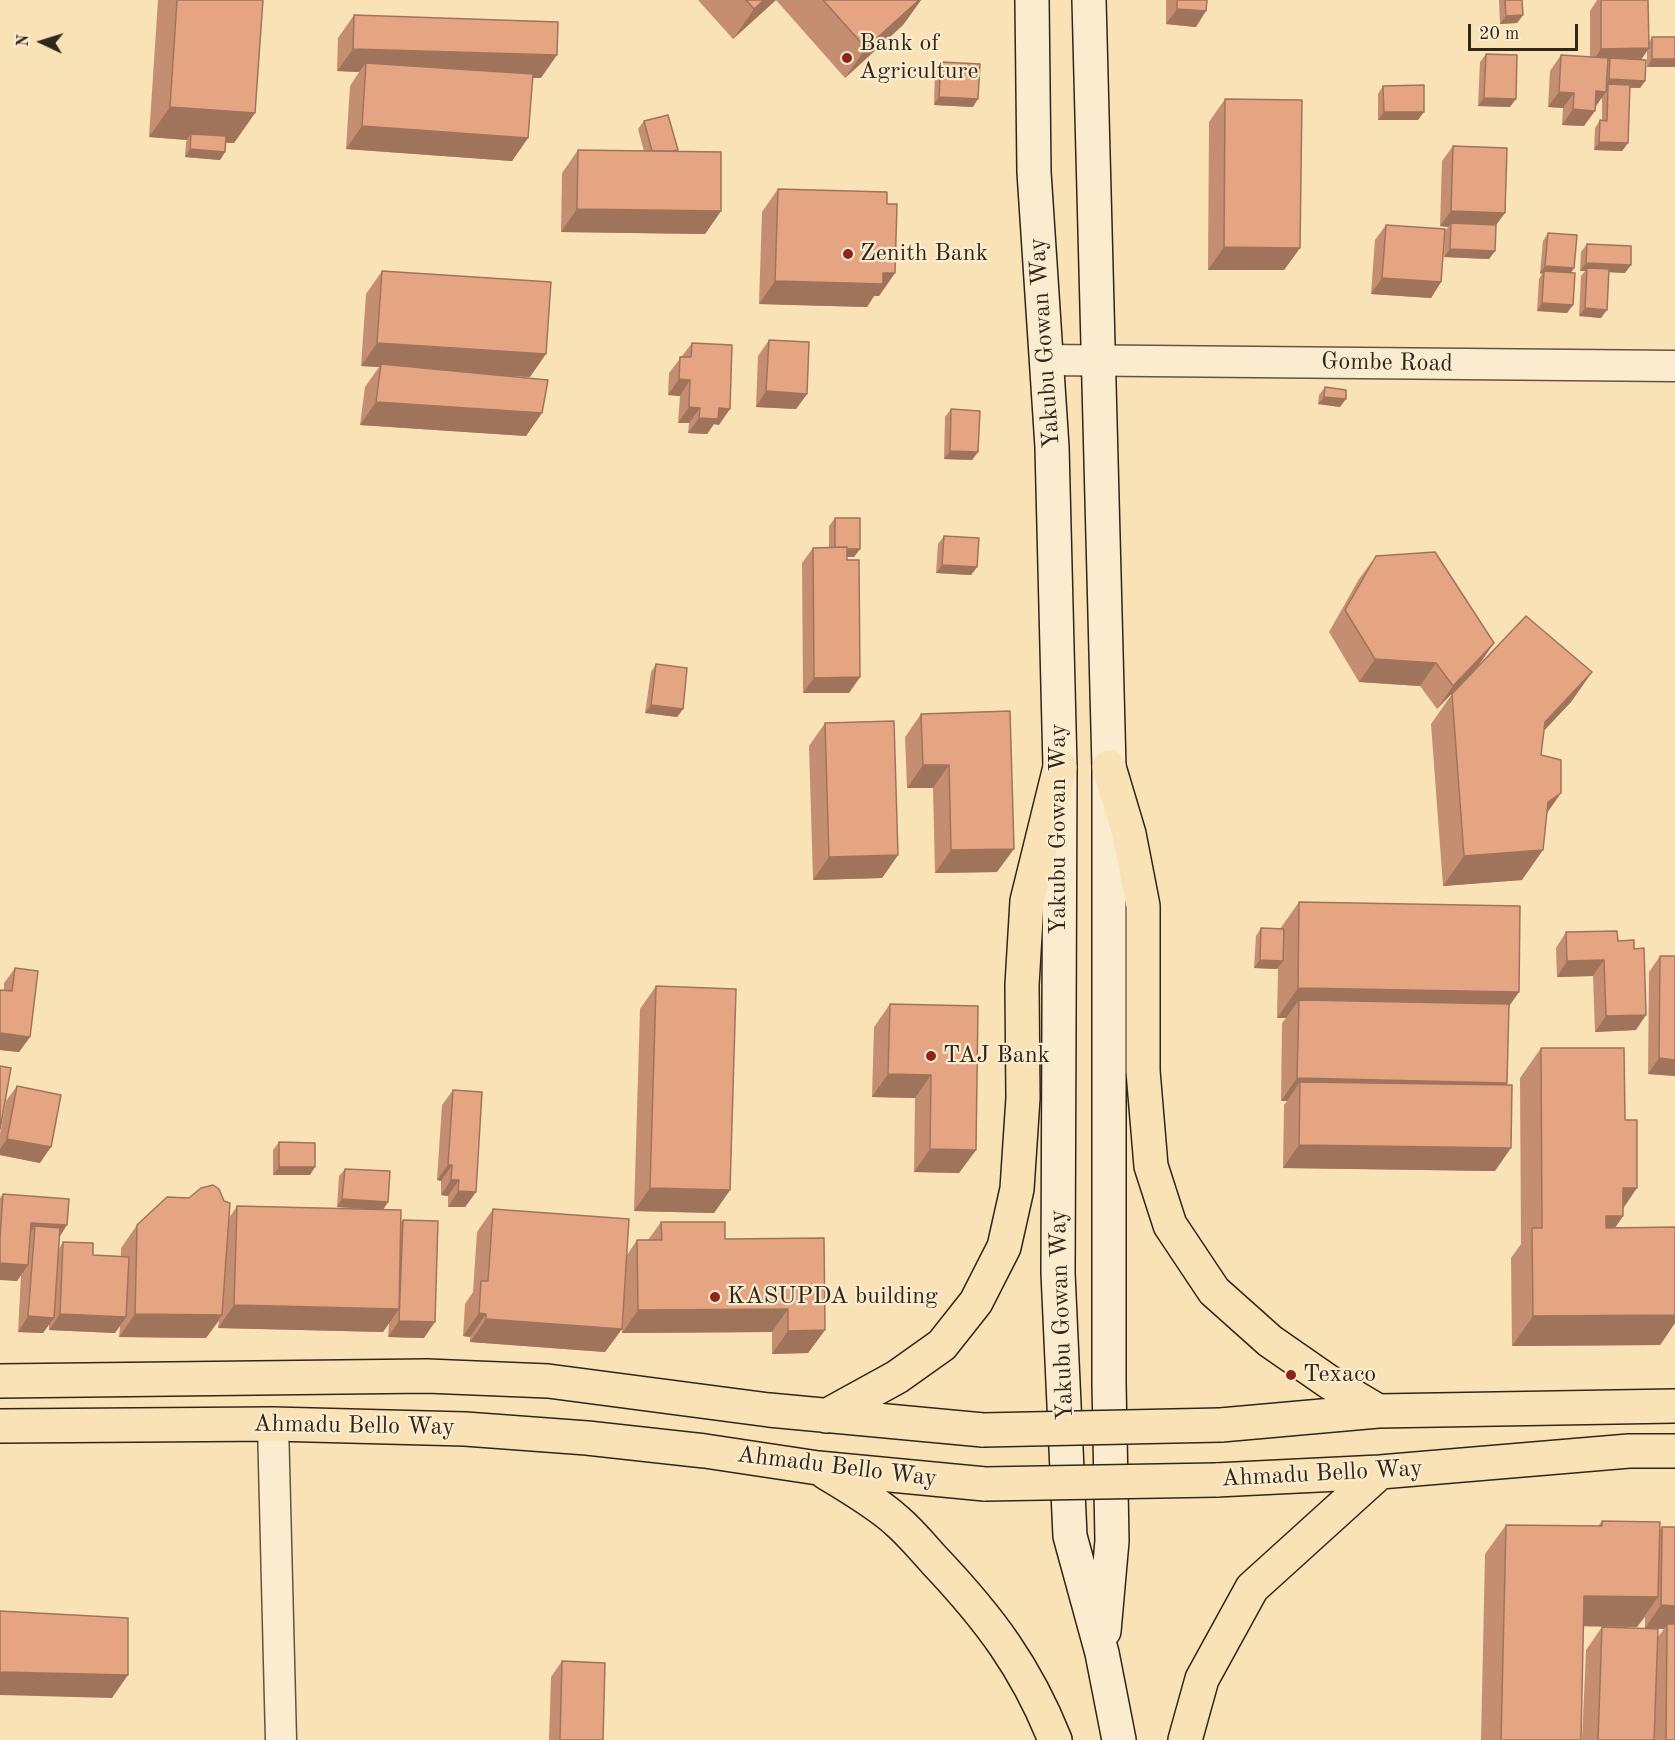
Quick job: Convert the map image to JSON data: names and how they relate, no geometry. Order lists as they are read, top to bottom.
{
  "streets": {
    "main road": ["Ahmadu Bello Way"],
    "street": ["Yakubu Gowan Way", "Gombe Road"]
  },
  "crossings": [
    ["Yakubu Gowan Way", "Gombe Road"]
  ],
  "places": [
    "Bank of Agriculture",
    "Zenith Bank",
    "TAJ Bank",
    "KASUPDA building",
    "Texaco"
  ],
  "scale_bar": "20 m",
  "north": "left"
}
